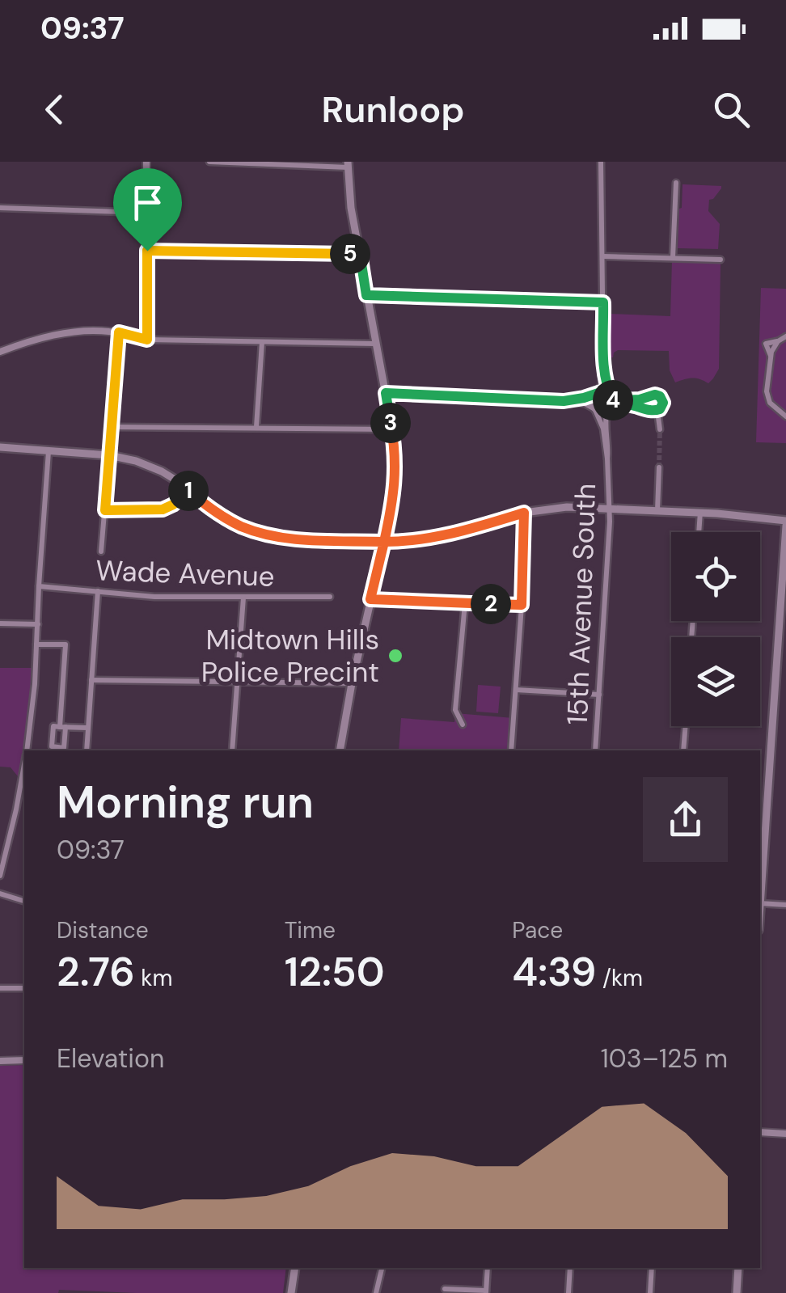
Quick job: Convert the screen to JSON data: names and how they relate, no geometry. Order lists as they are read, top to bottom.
{
  "streets": {
    "street": ["Wade Avenue", "15th Avenue South"]
  },
  "places": ["Midtown Hills Police Precint"],
  "page": {
    "status": "09:37",
    "header": "Runloop",
    "pins": [
      "5",
      "4",
      "3",
      "1",
      "2"
    ],
    "heading": ["Morning run", "09:37"],
    "stats": [
      ["Distance", "2.76 km"],
      ["Time", "12:50"],
      ["Pace", "4:39 /km"]
    ],
    "chart": ["Elevation", "103–125 m"]
  }
}
